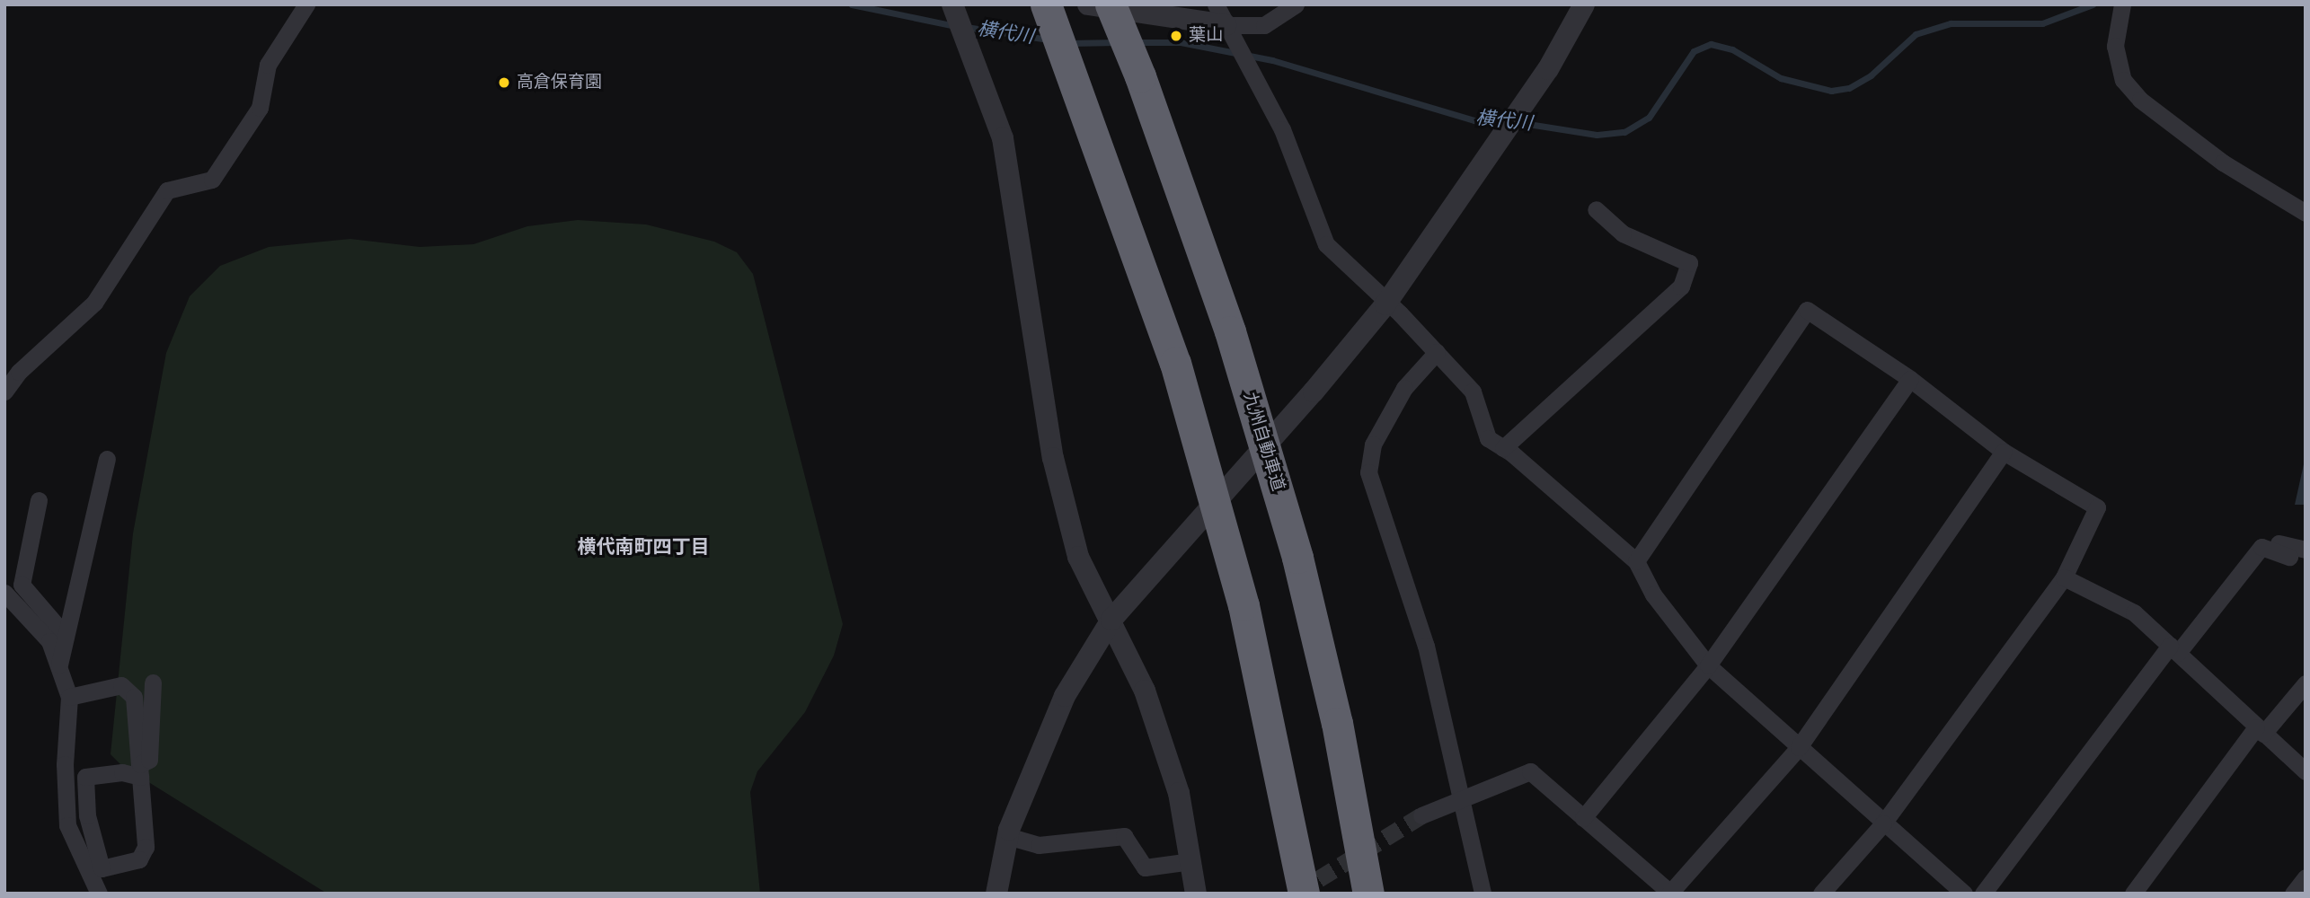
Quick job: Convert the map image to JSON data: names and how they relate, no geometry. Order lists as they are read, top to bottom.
{
  "streets": {
    "highway": ["九州自動車道"]
  },
  "districts": ["横代南町四丁目"],
  "water": ["横代川"],
  "places": ["葉山", "高倉保育園"]
}
